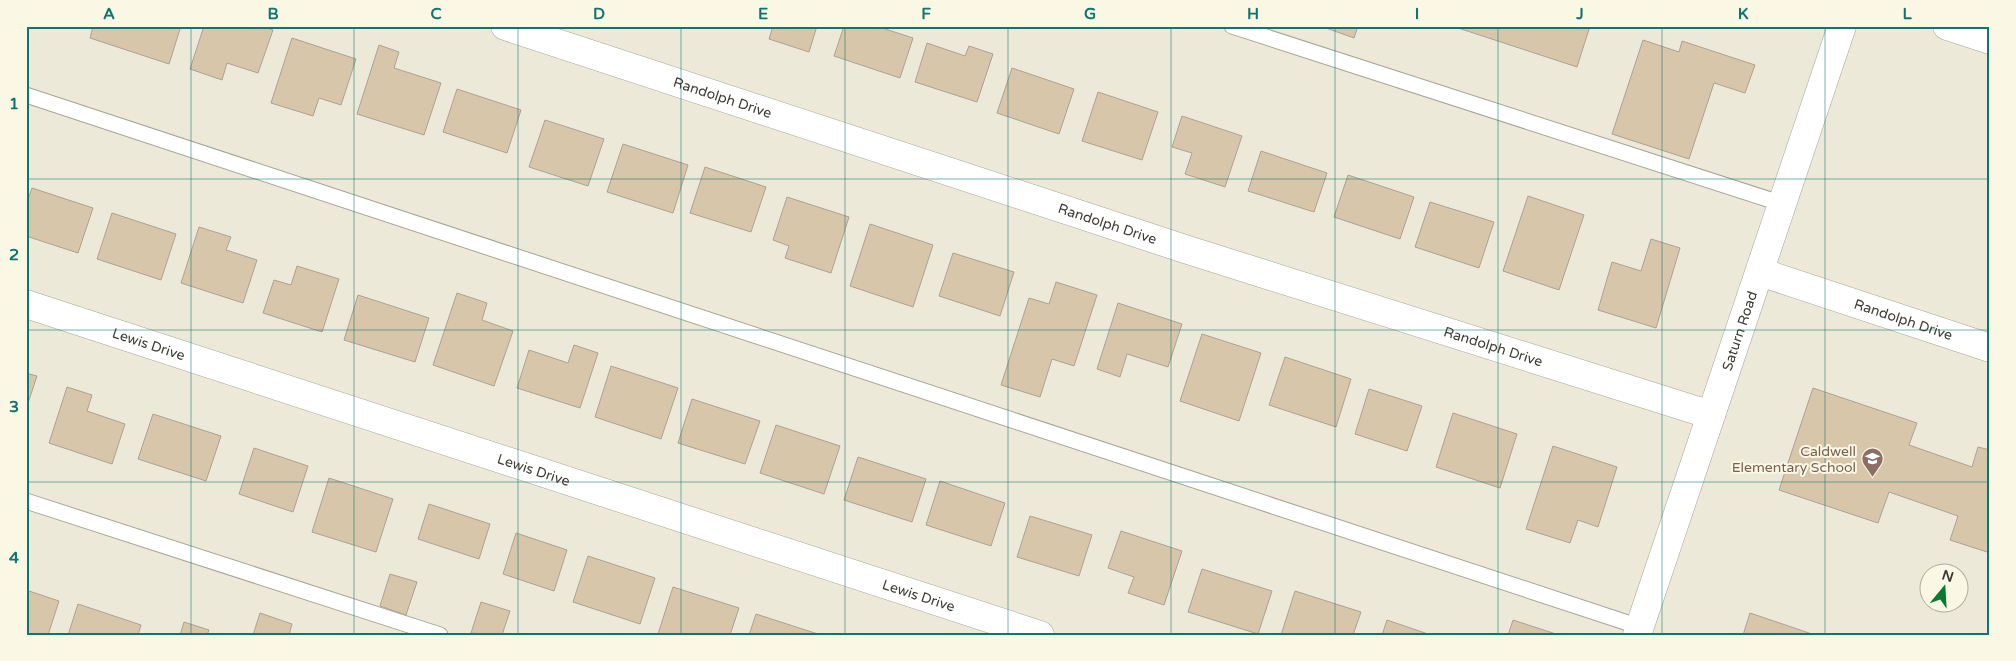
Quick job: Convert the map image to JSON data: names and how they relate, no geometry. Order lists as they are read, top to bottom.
{
  "streets": {
    "street": ["Randolph Drive", "Saturn Road", "Lewis Drive"]
  },
  "crossings": [
    ["Randolph Drive", "Saturn Road"]
  ],
  "places": {
    "school or university": ["Caldwell Elementary School"]
  },
  "north": "top",
  "grid": {
    "columns": [
      "A",
      "B",
      "C",
      "D",
      "E",
      "F",
      "G",
      "H",
      "I",
      "J",
      "K",
      "L"
    ],
    "rows": [
      "1",
      "2",
      "3",
      "4"
    ]
  }
}
